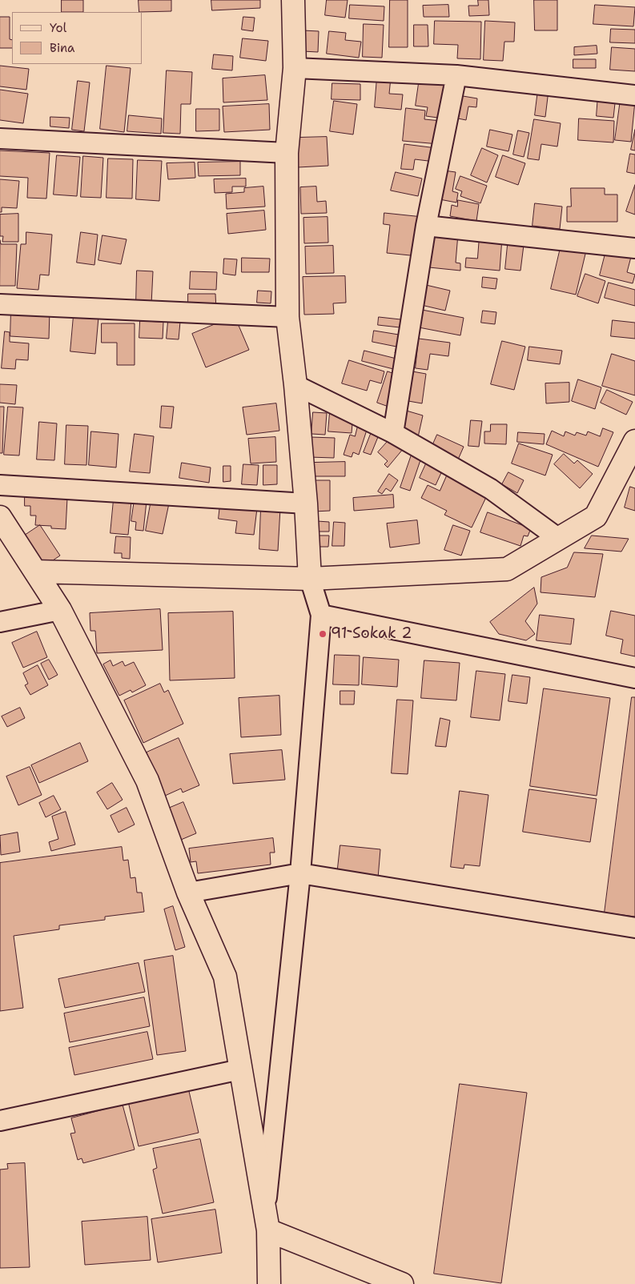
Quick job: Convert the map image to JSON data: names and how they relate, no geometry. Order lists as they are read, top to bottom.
{
  "places": ["91 Sokak 2"],
  "legend": ["Yol", "Bina"]
}
